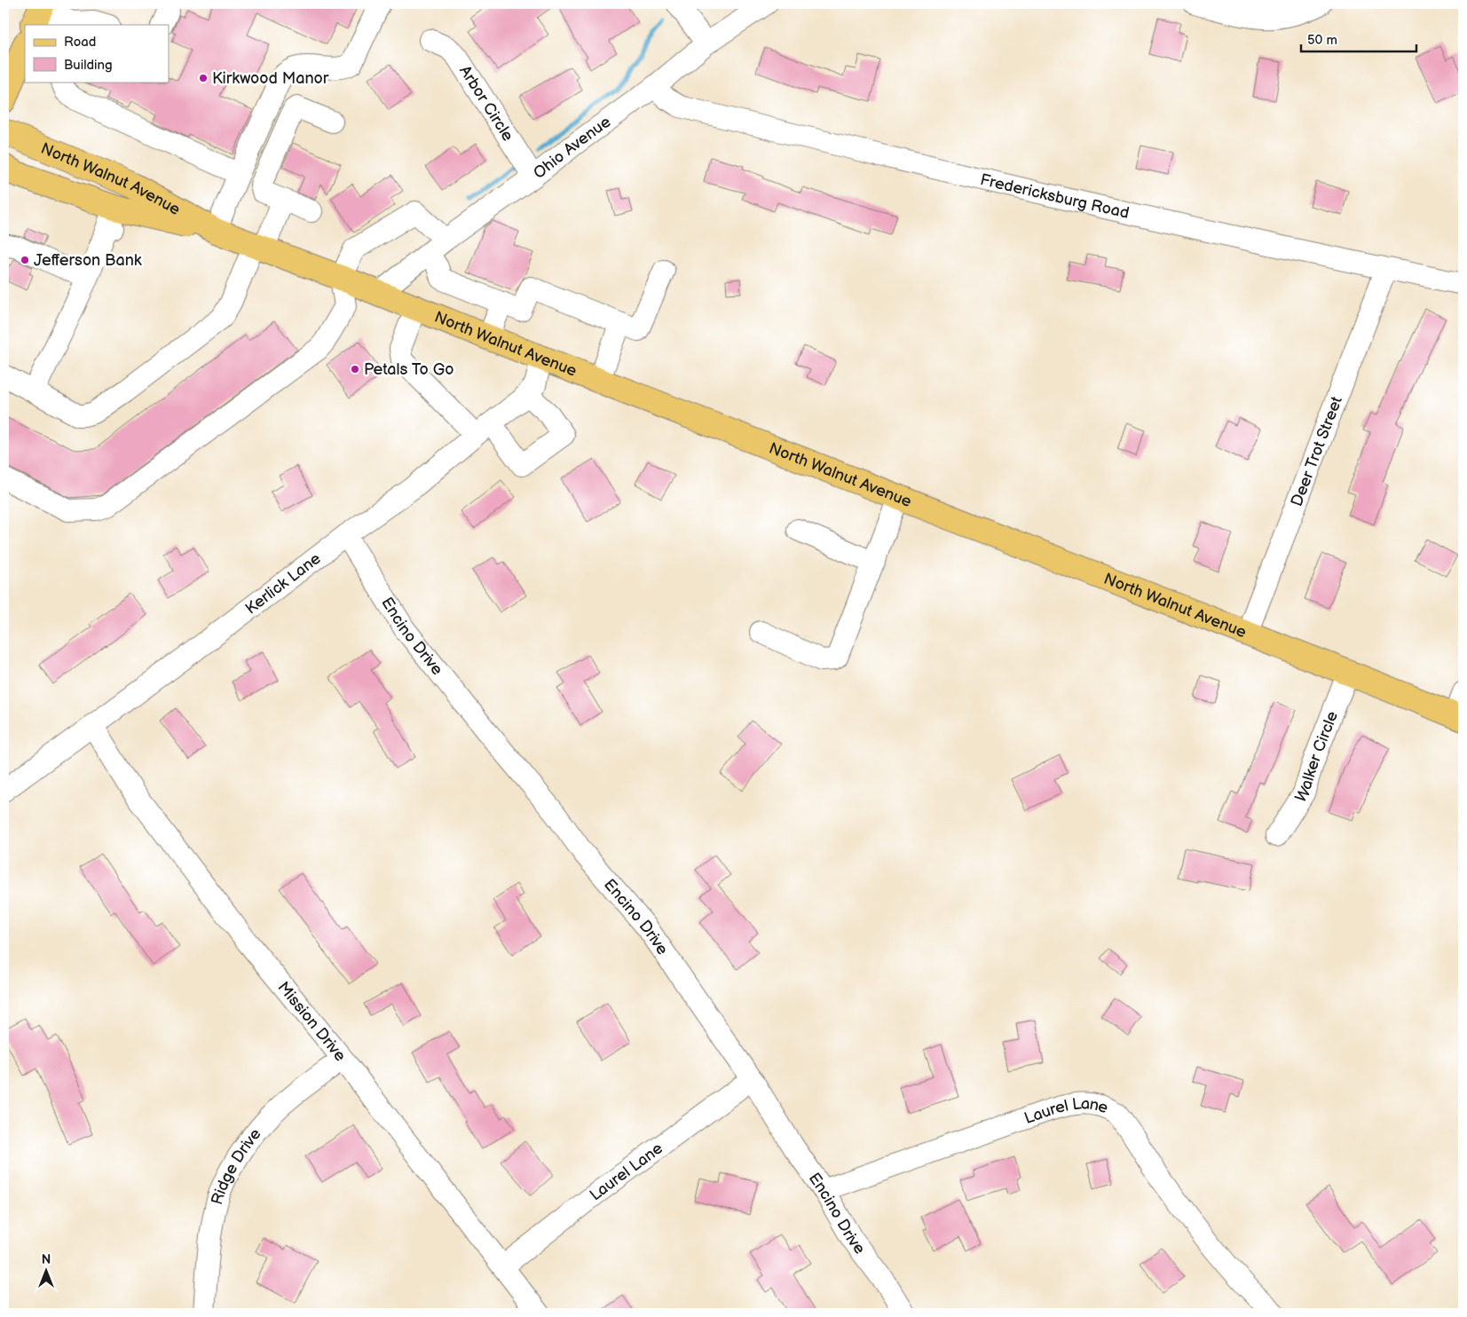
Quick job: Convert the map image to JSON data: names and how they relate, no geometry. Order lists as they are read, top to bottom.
{
  "streets": {
    "main road": ["North Walnut Avenue"],
    "street": [
      "Arbor Circle",
      "Ohio Avenue",
      "Fredericksburg Road",
      "Deer Trot Street",
      "Kerlick Lane",
      "Encino Drive",
      "Walker Circle",
      "Mission Drive",
      "Laurel Lane",
      "Ridge Drive"
    ]
  },
  "crossings": [
    ["Arbor Circle", "Ohio Avenue"],
    ["Ohio Avenue", "North Walnut Avenue"],
    ["Ohio Avenue", "Fredericksburg Road"],
    ["North Walnut Avenue", "Deer Trot Street"],
    ["North Walnut Avenue", "Kerlick Lane"],
    ["North Walnut Avenue", "Walker Circle"],
    ["Fredericksburg Road", "Deer Trot Street"],
    ["Kerlick Lane", "Encino Drive"],
    ["Kerlick Lane", "Mission Drive"],
    ["Encino Drive", "Laurel Lane"],
    ["Mission Drive", "Laurel Lane"],
    ["Mission Drive", "Ridge Drive"]
  ],
  "places": ["Kirkwood Manor", "Jefferson Bank", "Petals To Go"],
  "legend": ["Road", "Building"],
  "scale_bar": "50 m",
  "north": "top"
}
